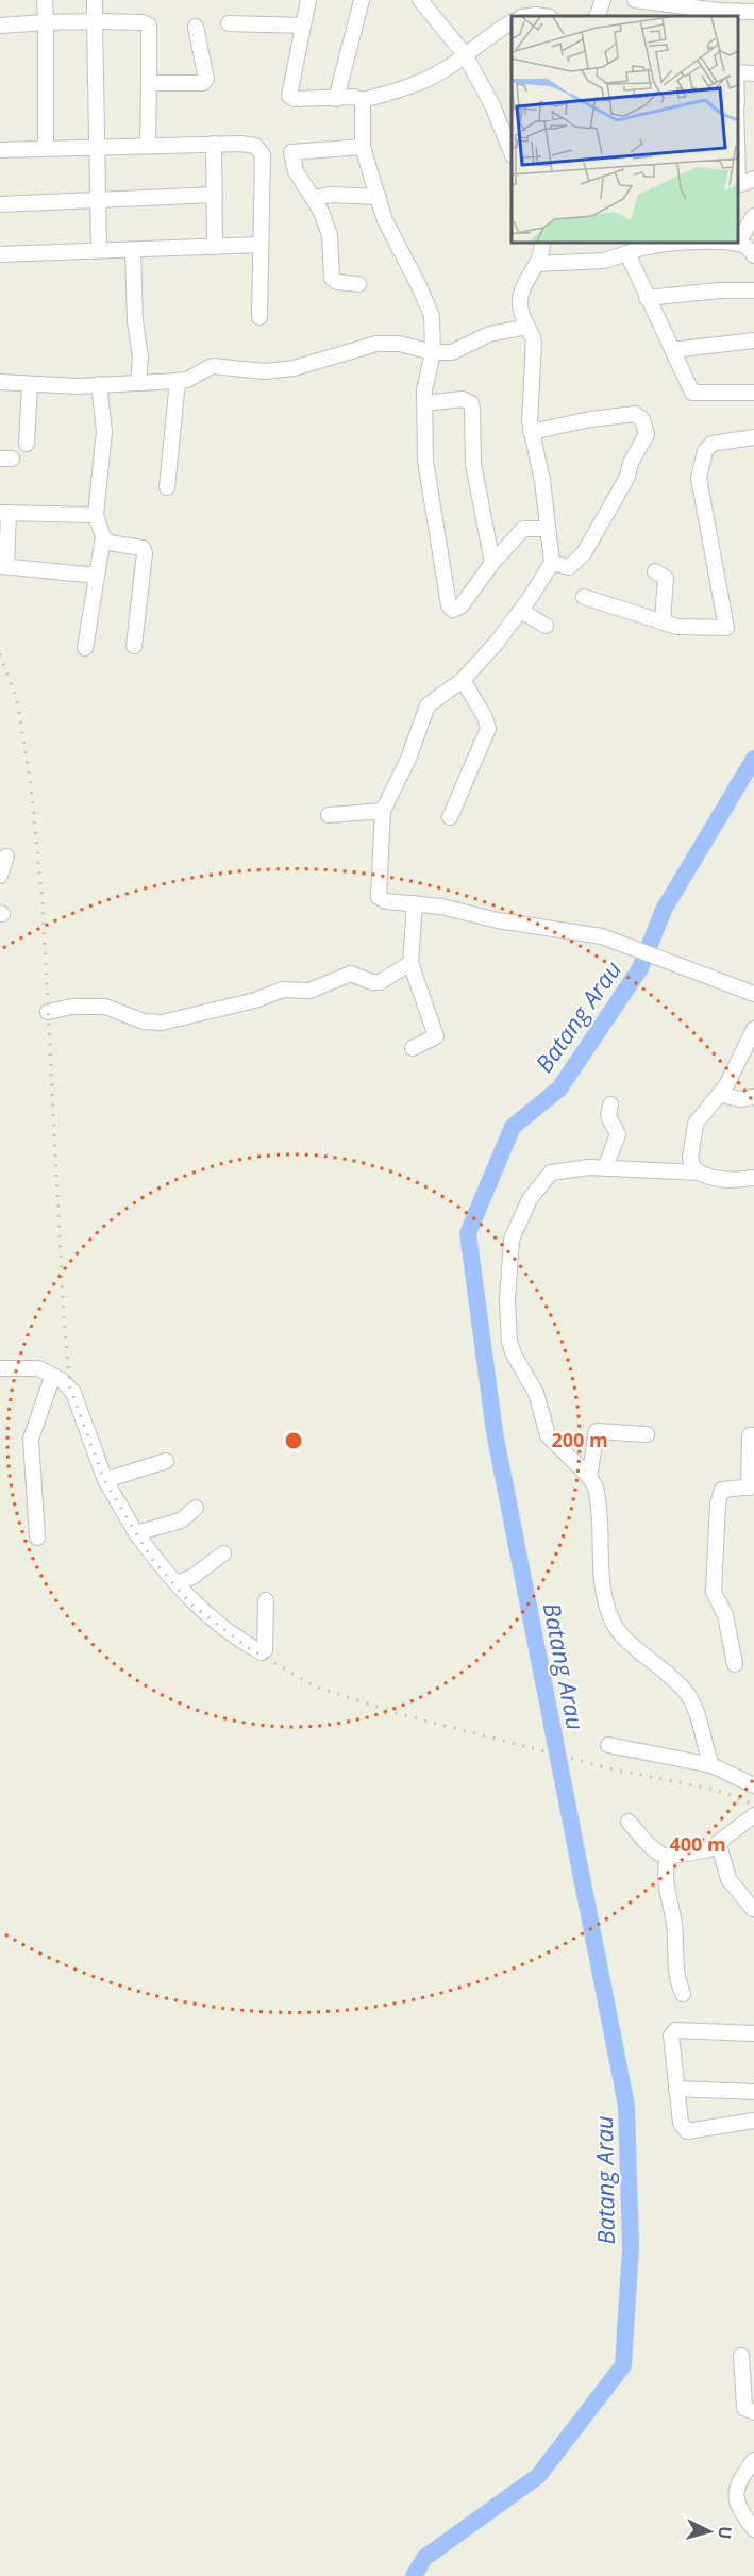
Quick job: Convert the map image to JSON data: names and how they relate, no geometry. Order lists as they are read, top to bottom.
{
  "water": ["Batang Arau"],
  "north": "right",
  "rings": ["200 m", "400 m"]
}
